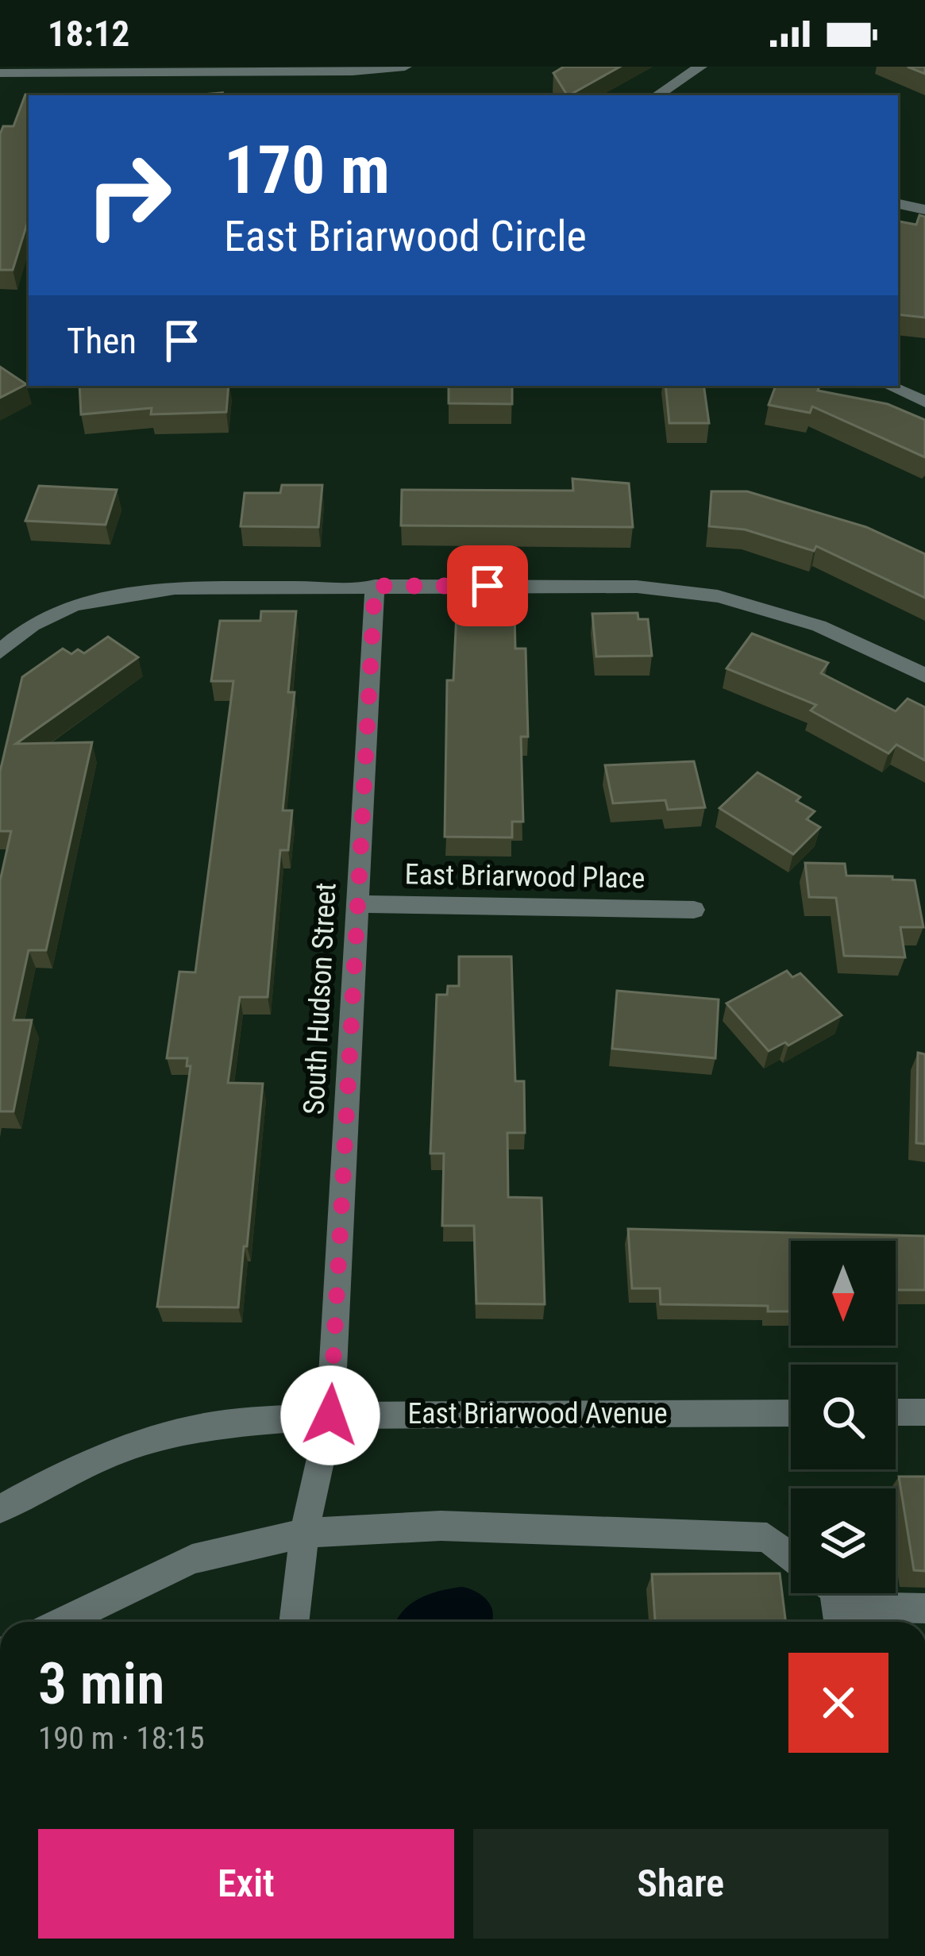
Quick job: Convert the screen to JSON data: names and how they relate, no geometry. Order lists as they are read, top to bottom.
{
  "streets": {
    "street": ["East Briarwood Place", "South Hudson Street", "East Briarwood Avenue"]
  },
  "crossings": [
    ["East Briarwood Place", "South Hudson Street"],
    ["South Hudson Street", "East Briarwood Avenue"]
  ],
  "north": "bottom",
  "page": {
    "status": "18:12",
    "turn": ["170 m", "East Briarwood Circle"],
    "then": "Then",
    "heading": ["3 min", "190 m · 18:15"],
    "buttons": ["Exit", "Share"]
  }
}
